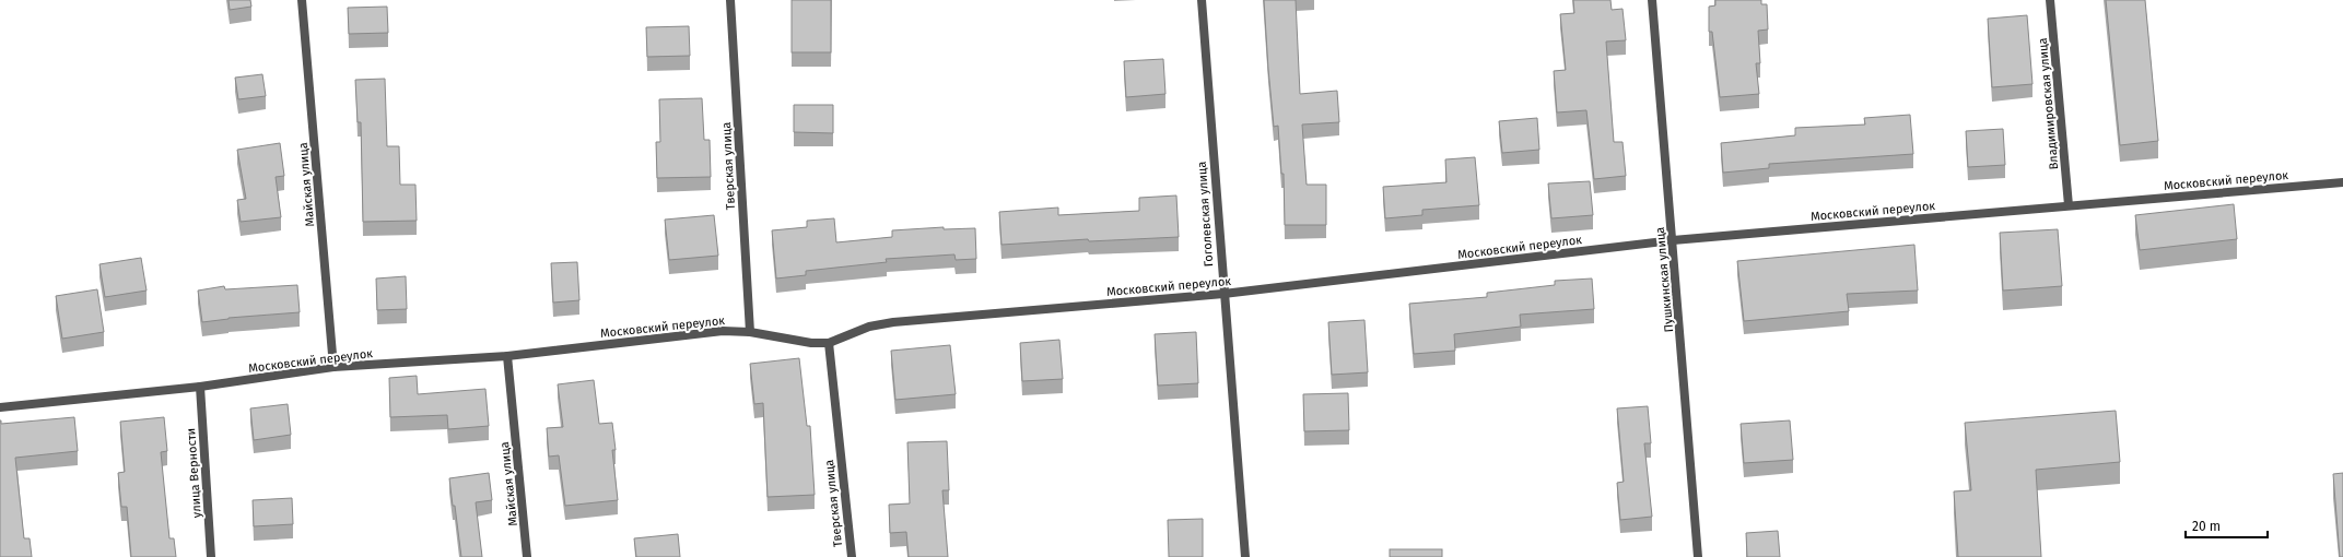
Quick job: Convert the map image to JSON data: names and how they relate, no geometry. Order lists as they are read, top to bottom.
{
  "streets": {
    "street": [
      "Владимировская улица",
      "Тверская улица",
      "Московский переулок",
      "Майская улица",
      "Гоголевская улица",
      "Пушкинская улица",
      "улица Верности"
    ]
  },
  "crossings": [
    ["Владимировская улица", "Московский переулок"],
    ["Тверская улица", "Московский переулок"],
    ["Московский переулок", "Майская улица"],
    ["Московский переулок", "Гоголевская улица"],
    ["Московский переулок", "Пушкинская улица"],
    ["Московский переулок", "улица Верности"]
  ],
  "scale_bar": "20 m"
}
